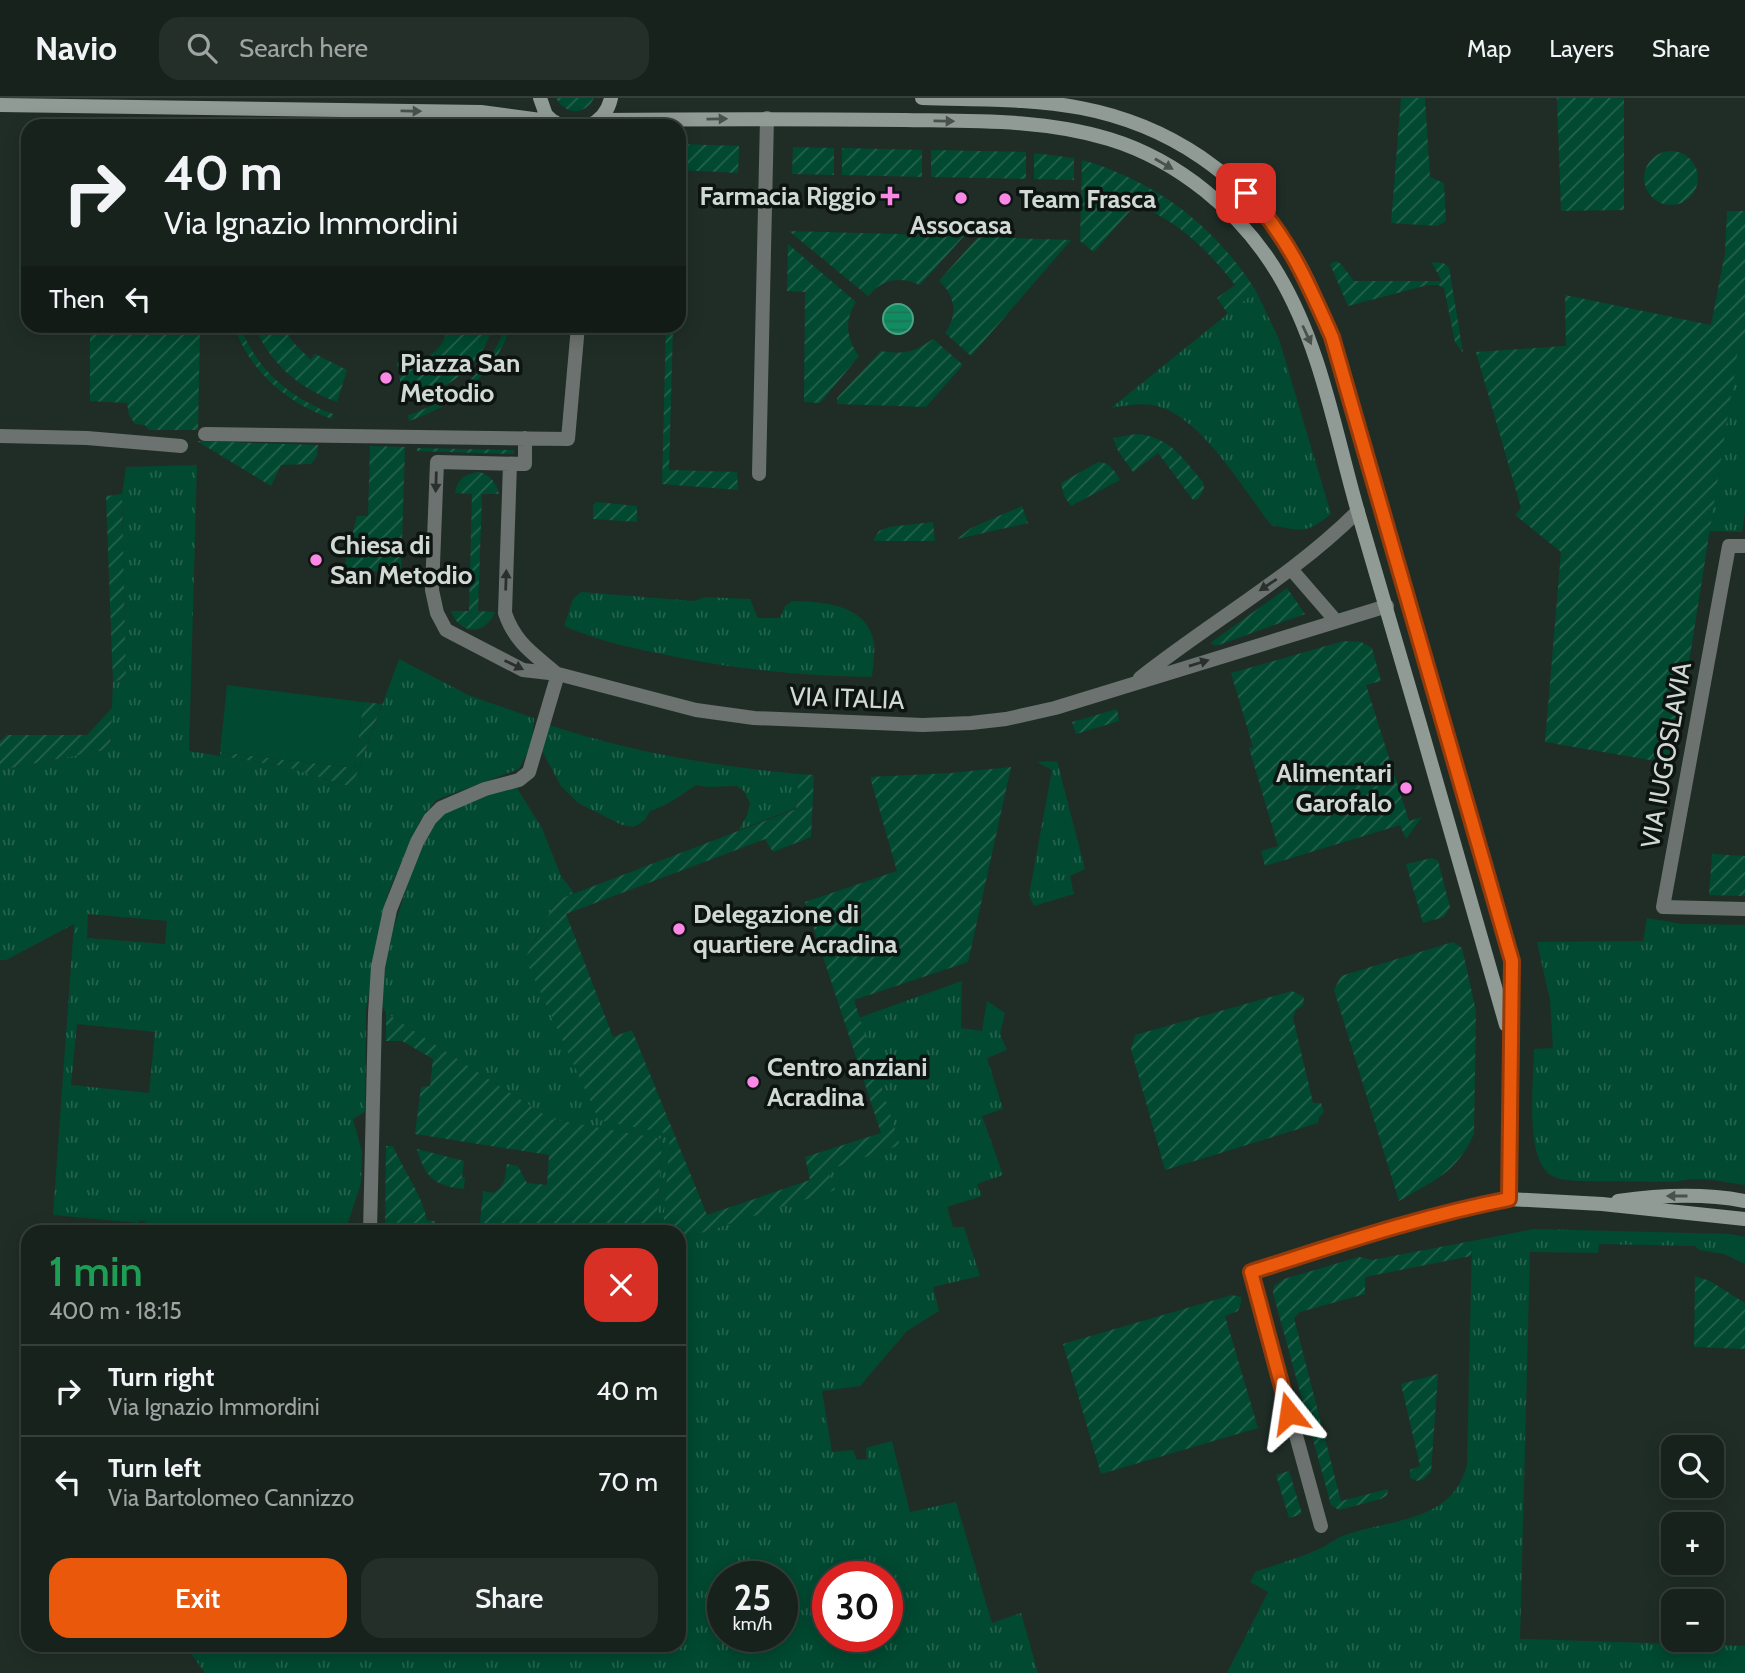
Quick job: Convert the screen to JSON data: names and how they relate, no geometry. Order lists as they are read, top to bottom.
{
  "streets": {
    "street": ["VIA ITALIA", "VIA IUGOSLAVIA"]
  },
  "places": {
    "health": ["Farmacia Riggio"],
    "other": [
      "Assocasa",
      "Team Frasca",
      "Piazza San Metodio",
      "Chiesa di San Metodio",
      "Alimentari Garofalo",
      "Delegazione di quartiere Acradina",
      "Centro anziani Acradina"
    ]
  },
  "page": {
    "header": "Navio",
    "search": "Search here",
    "nav": ["Map", "Layers", "Share"],
    "turn": ["40 m", "Via Ignazio Immordini"],
    "then": "Then",
    "heading": ["1 min", "400 m · 18:15"],
    "list": [
      {
        "name": "Turn right",
        "note": "Via Ignazio Immordini",
        "value": "40 m"
      },
      {
        "name": "Turn left",
        "note": "Via Bartolomeo Cannizzo",
        "value": "70 m"
      }
    ],
    "map_buttons": ["+", "−"],
    "buttons": ["Exit", "Share"],
    "speed": "25 km/h",
    "limit": "30"
  }
}
